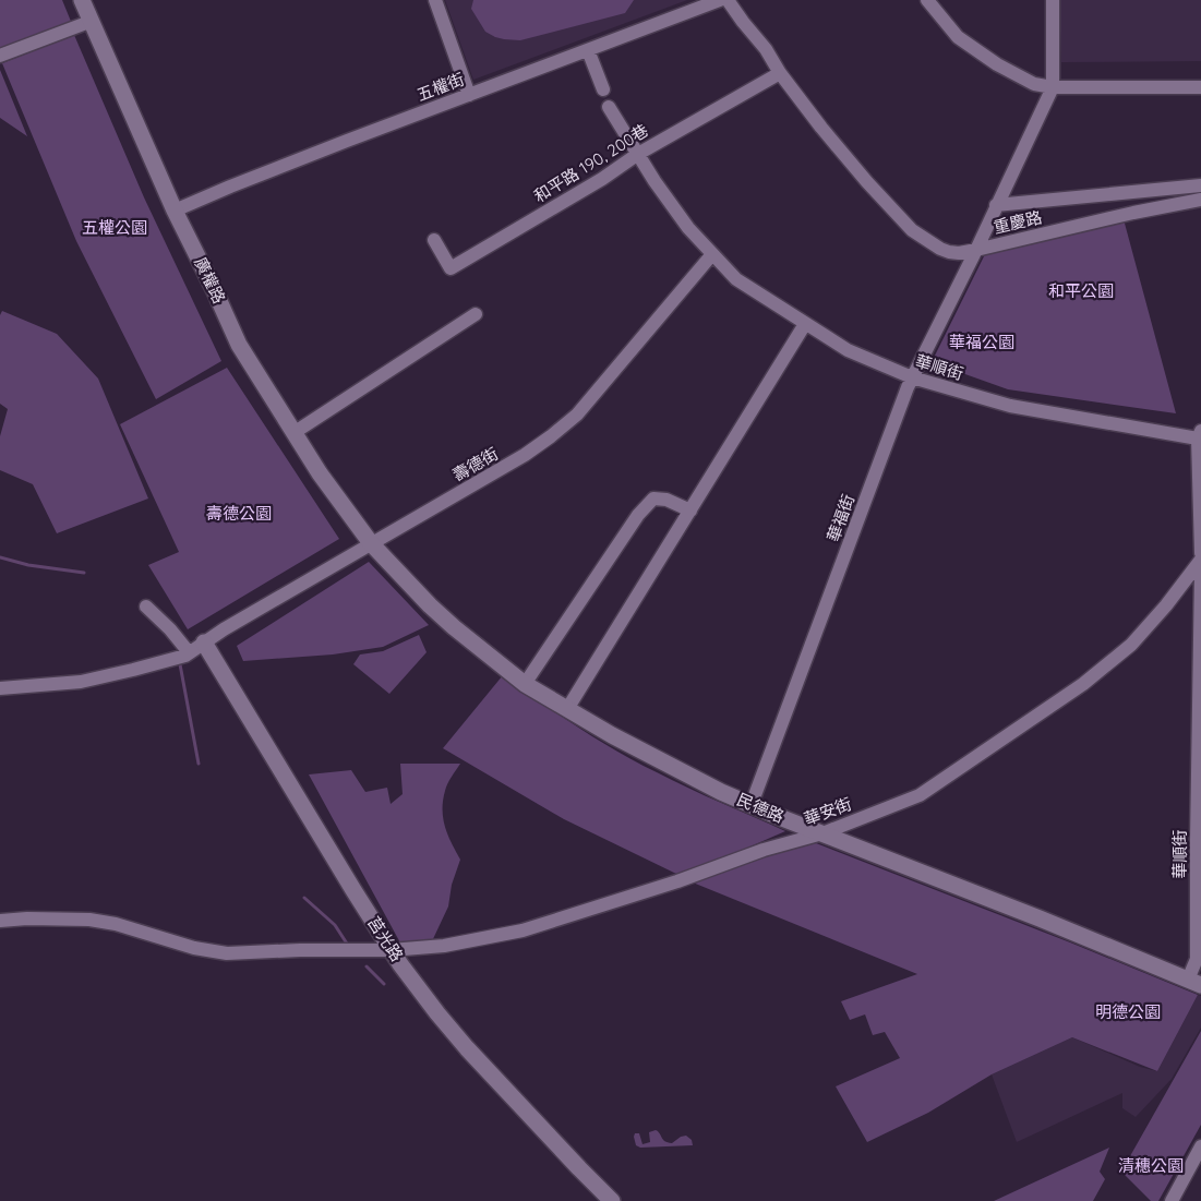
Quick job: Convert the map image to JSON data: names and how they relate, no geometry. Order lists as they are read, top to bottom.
{
  "streets": {
    "street": [
      "五權街",
      "和平路 190, 200巷",
      "重慶路",
      "廣權路",
      "華順街",
      "壽德街",
      "華福街",
      "民德路",
      "華安街",
      "莒光路"
    ]
  },
  "crossings": [
    ["五權街", "廣權路"],
    ["和平路 190, 200巷", "華順街"],
    ["重慶路", "華福街"],
    ["廣權路", "壽德街"],
    ["廣權路", "民德路"],
    ["華順街", "壽德街"],
    ["華順街", "華福街"],
    ["華順街", "民德路"],
    ["壽德街", "民德路"],
    ["壽德街", "莒光路"],
    ["華福街", "民德路"],
    ["民德路", "華安街"],
    ["華安街", "莒光路"]
  ],
  "parks": [
    "五權公園",
    "和平公園",
    "華福公園",
    "壽德公園",
    "明德公園",
    "清穗公園"
  ]
}
